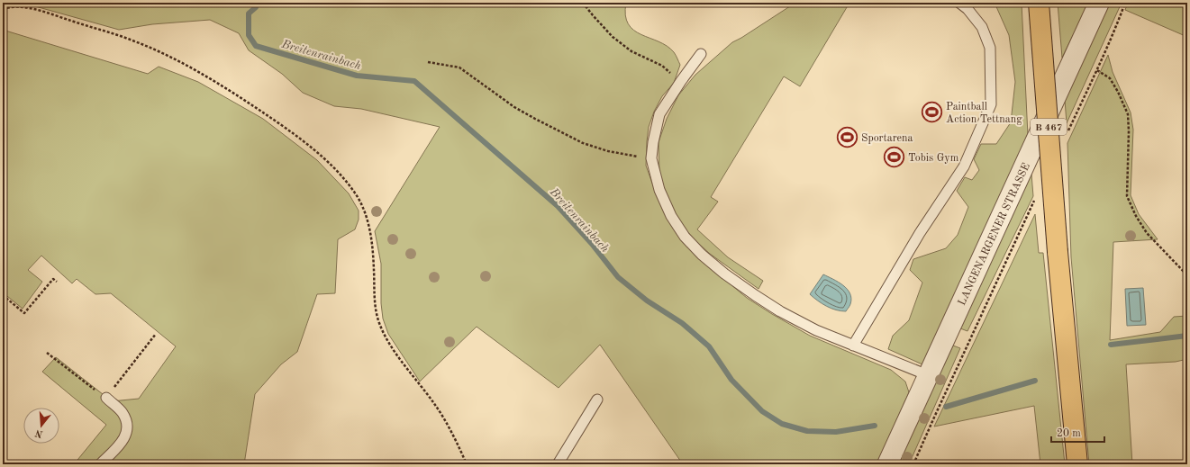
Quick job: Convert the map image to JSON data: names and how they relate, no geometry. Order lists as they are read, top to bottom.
{
  "streets": {
    "main road": ["B 467"],
    "street": ["LANGENARGENER STRASSE"]
  },
  "water": ["Breitenrainbach"],
  "places": {
    "sports": ["Paintball Action Tettnang", "Sportarena", "Tobis Gym"]
  },
  "scale_bar": "20 m",
  "north": "bottom"
}
